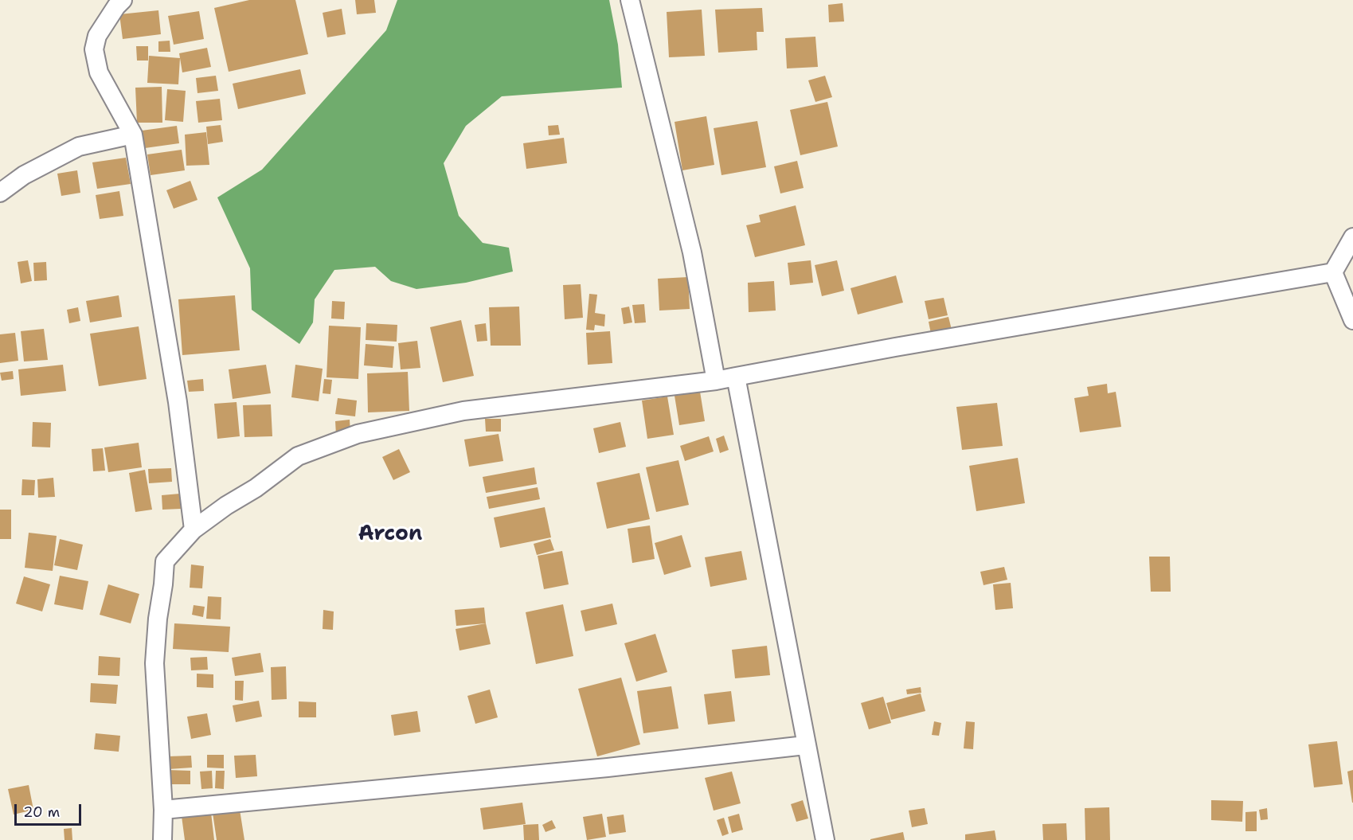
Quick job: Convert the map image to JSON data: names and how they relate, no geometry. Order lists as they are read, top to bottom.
{
  "districts": ["Arcon"],
  "scale_bar": "20 m"
}
